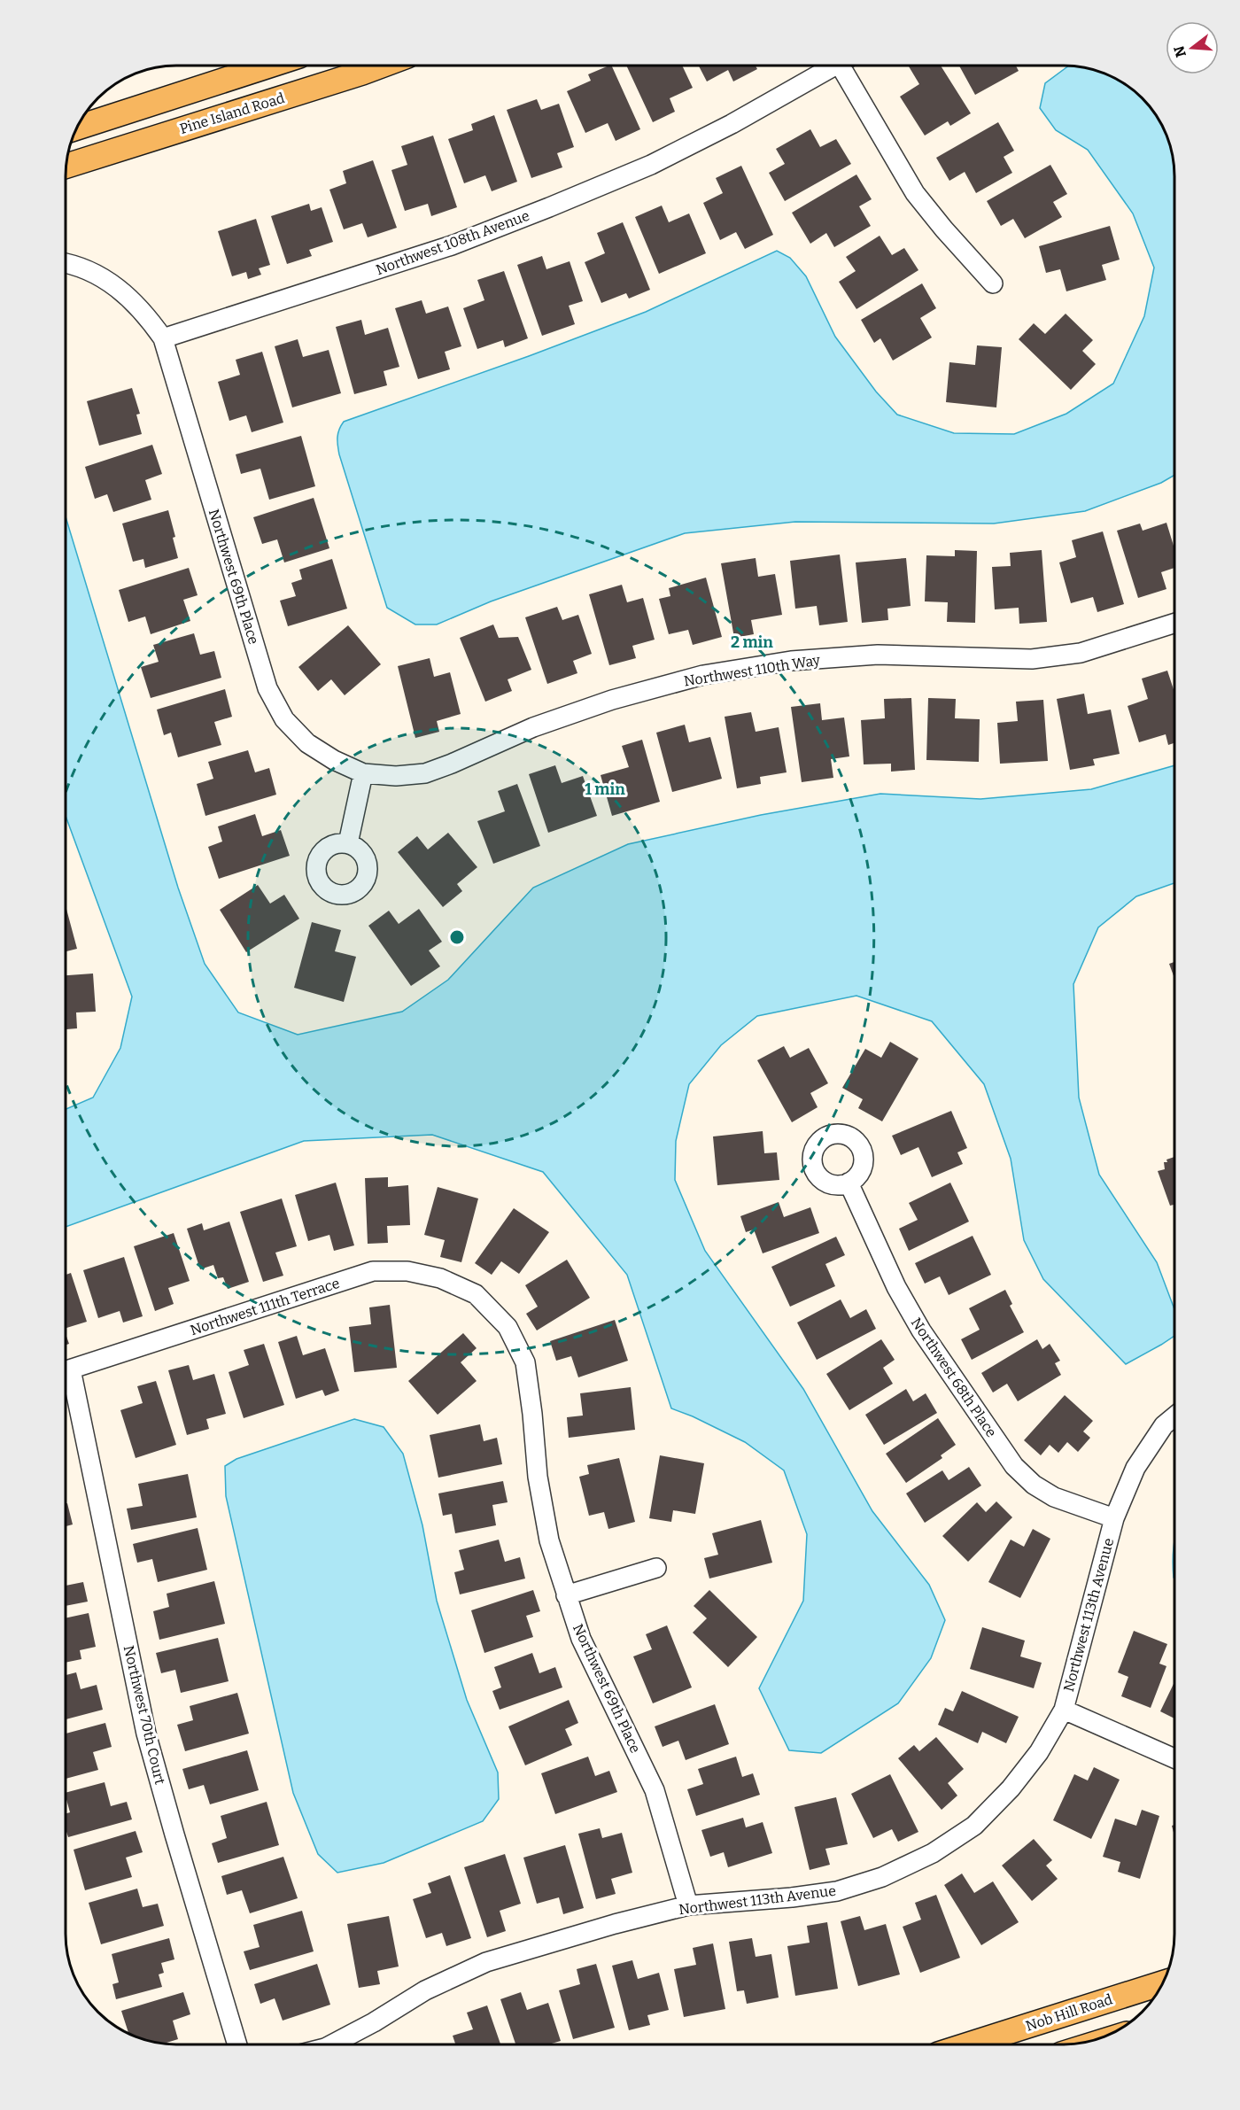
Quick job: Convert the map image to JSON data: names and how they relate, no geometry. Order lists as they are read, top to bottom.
{
  "streets": {
    "main road": ["Pine Island Road", "Nob Hill Road"],
    "street": [
      "Northwest 108th Avenue",
      "Northwest 69th Place",
      "Northwest 110th Way",
      "Northwest 111th Terrace",
      "Northwest 68th Place",
      "Northwest 113th Avenue",
      "Northwest 70th Court"
    ]
  },
  "crossings": [
    ["Northwest 108th Avenue", "Northwest 69th Place"],
    ["Northwest 69th Place", "Northwest 110th Way"],
    ["Northwest 69th Place", "Northwest 111th Terrace"],
    ["Northwest 69th Place", "Northwest 113th Avenue"],
    ["Northwest 68th Place", "Northwest 113th Avenue"]
  ],
  "north": "left",
  "rings": ["2 min", "1 min"]
}
